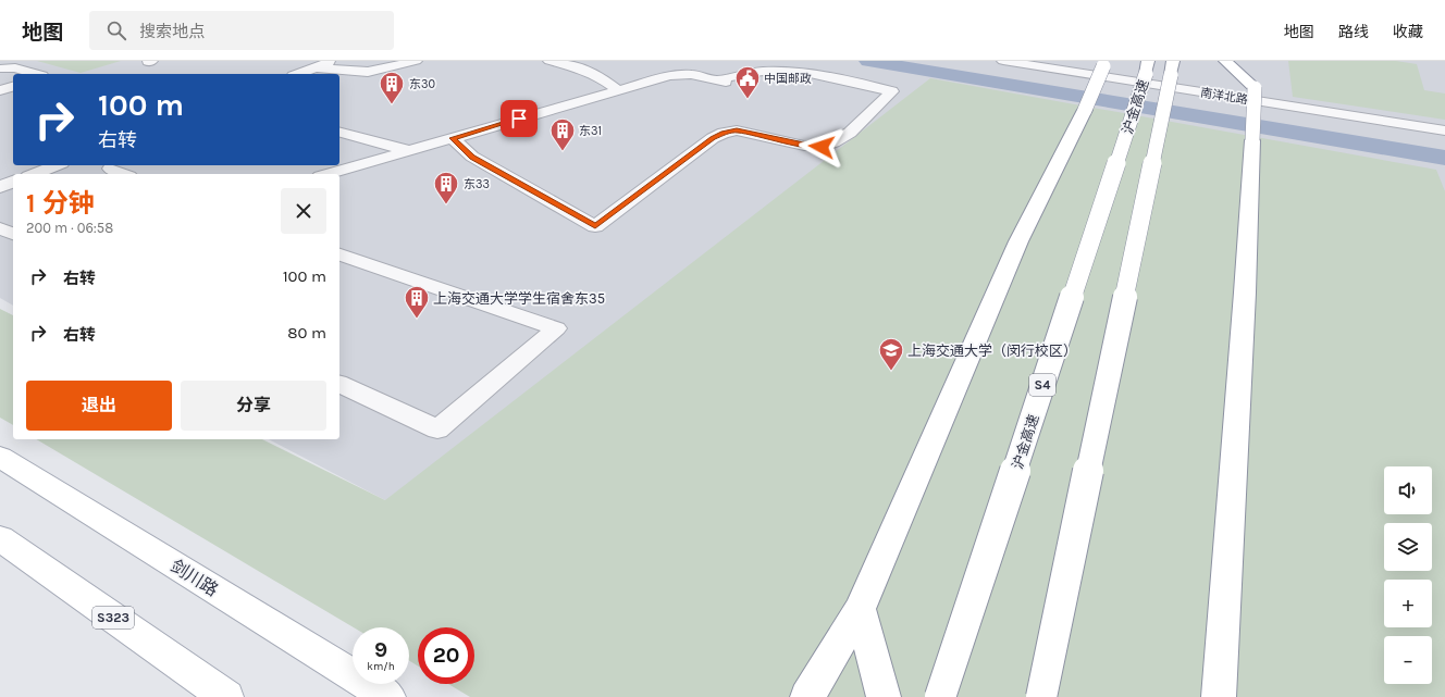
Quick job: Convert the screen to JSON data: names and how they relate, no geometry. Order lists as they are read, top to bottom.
{
  "streets": {
    "main road": [
      "沪金高速",
      "S4",
      "剑川路",
      "S323"
    ],
    "lane": ["南洋北路"]
  },
  "places": {
    "public building": ["中国邮政"],
    "building": [
      "东30",
      "东31",
      "东33",
      "上海交通大学学生宿舍东35"
    ],
    "school or university": ["上海交通大学（闵行校区）"]
  },
  "page": {
    "header": "地图",
    "search": "搜索地点",
    "nav": ["地图", "路线", "收藏"],
    "turn": ["100 m", "右转"],
    "heading": ["1 分钟", "200 m · 06:58"],
    "list": [
      {
        "name": "右转",
        "value": "100 m"
      },
      {
        "name": "右转",
        "value": "80 m"
      }
    ],
    "buttons": ["退出", "分享"],
    "map_buttons": ["+", "−"],
    "speed": "9 km/h",
    "limit": "20"
  }
}
